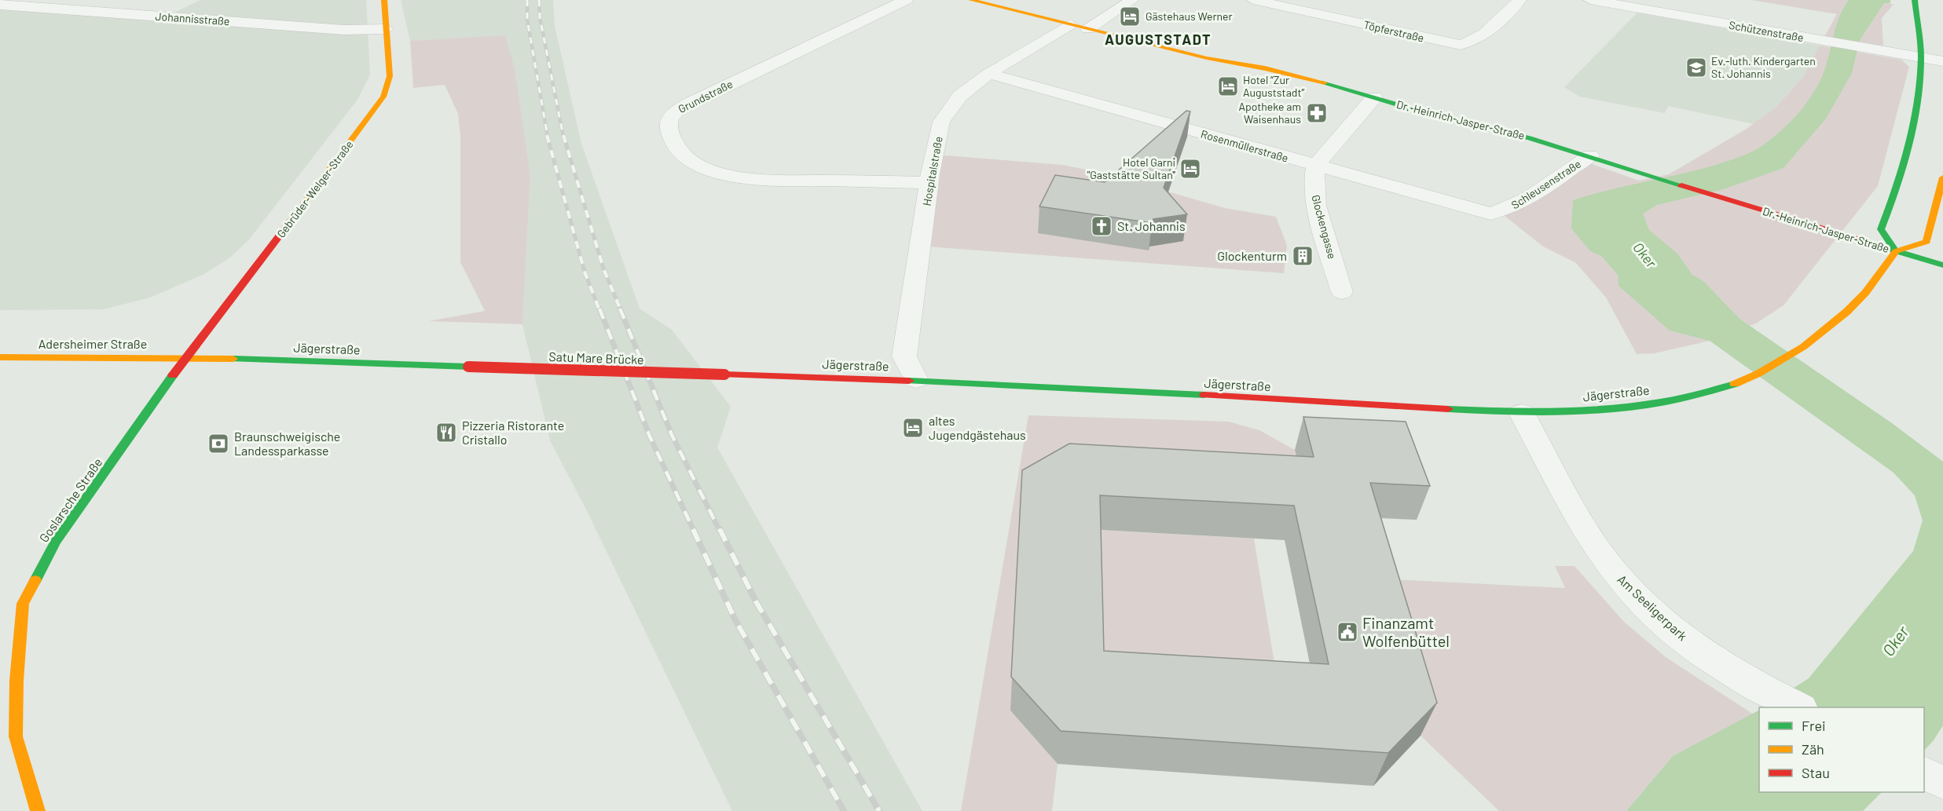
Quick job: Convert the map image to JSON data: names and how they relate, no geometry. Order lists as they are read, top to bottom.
{
  "streets": {
    "main road": [
      "Dr.-Heinrich-Jasper-Straße",
      "Gebrüder-Welger-Straße",
      "Adersheimer Straße",
      "Jägerstraße",
      "Satu Mare Brücke",
      "Goslarsche Straße"
    ],
    "street": [
      "Johannisstraße",
      "Töpferstraße",
      "Schützenstraße",
      "Grundstraße",
      "Rosenmüllerstraße",
      "Hospitalstraße",
      "Schleusenstraße",
      "Glockengasse",
      "Am Seeligerpark"
    ]
  },
  "crossings": [
    ["Johannisstraße", "Gebrüder-Welger-Straße"],
    ["Grundstraße", "Hospitalstraße"],
    ["Dr.-Heinrich-Jasper-Straße", "Hospitalstraße"],
    ["Dr.-Heinrich-Jasper-Straße", "Schleusenstraße"],
    ["Dr.-Heinrich-Jasper-Straße", "Jägerstraße"],
    ["Rosenmüllerstraße", "Hospitalstraße"],
    ["Rosenmüllerstraße", "Schleusenstraße"],
    ["Rosenmüllerstraße", "Glockengasse"],
    ["Hospitalstraße", "Jägerstraße"],
    ["Gebrüder-Welger-Straße", "Adersheimer Straße"],
    ["Gebrüder-Welger-Straße", "Jägerstraße"],
    ["Gebrüder-Welger-Straße", "Goslarsche Straße"],
    ["Adersheimer Straße", "Jägerstraße"],
    ["Adersheimer Straße", "Goslarsche Straße"],
    ["Jägerstraße", "Satu Mare Brücke"],
    ["Jägerstraße", "Goslarsche Straße"],
    ["Jägerstraße", "Am Seeligerpark"]
  ],
  "districts": ["AUGUSTSTADT"],
  "water": ["Oker"],
  "places": {
    "hotel": [
      "Gästehaus Werner",
      "Hotel “Zur Auguststadt”",
      "Hotel Garni \"Gaststätte Sultan\"",
      "altes Jugendgästehaus"
    ],
    "school or university": ["Ev.-luth. Kindergarten St. Johannis"],
    "pharmacy": ["Apotheke am Waisenhaus"],
    "church": ["St. Johannis"],
    "building": ["Glockenturm"],
    "restaurant": ["Pizzeria Ristorante Cristallo"],
    "bank": ["Braunschweigische Landessparkasse"],
    "public building": ["Finanzamt Wolfenbüttel"]
  },
  "legend": ["Frei", "Zäh", "Stau"]
}
